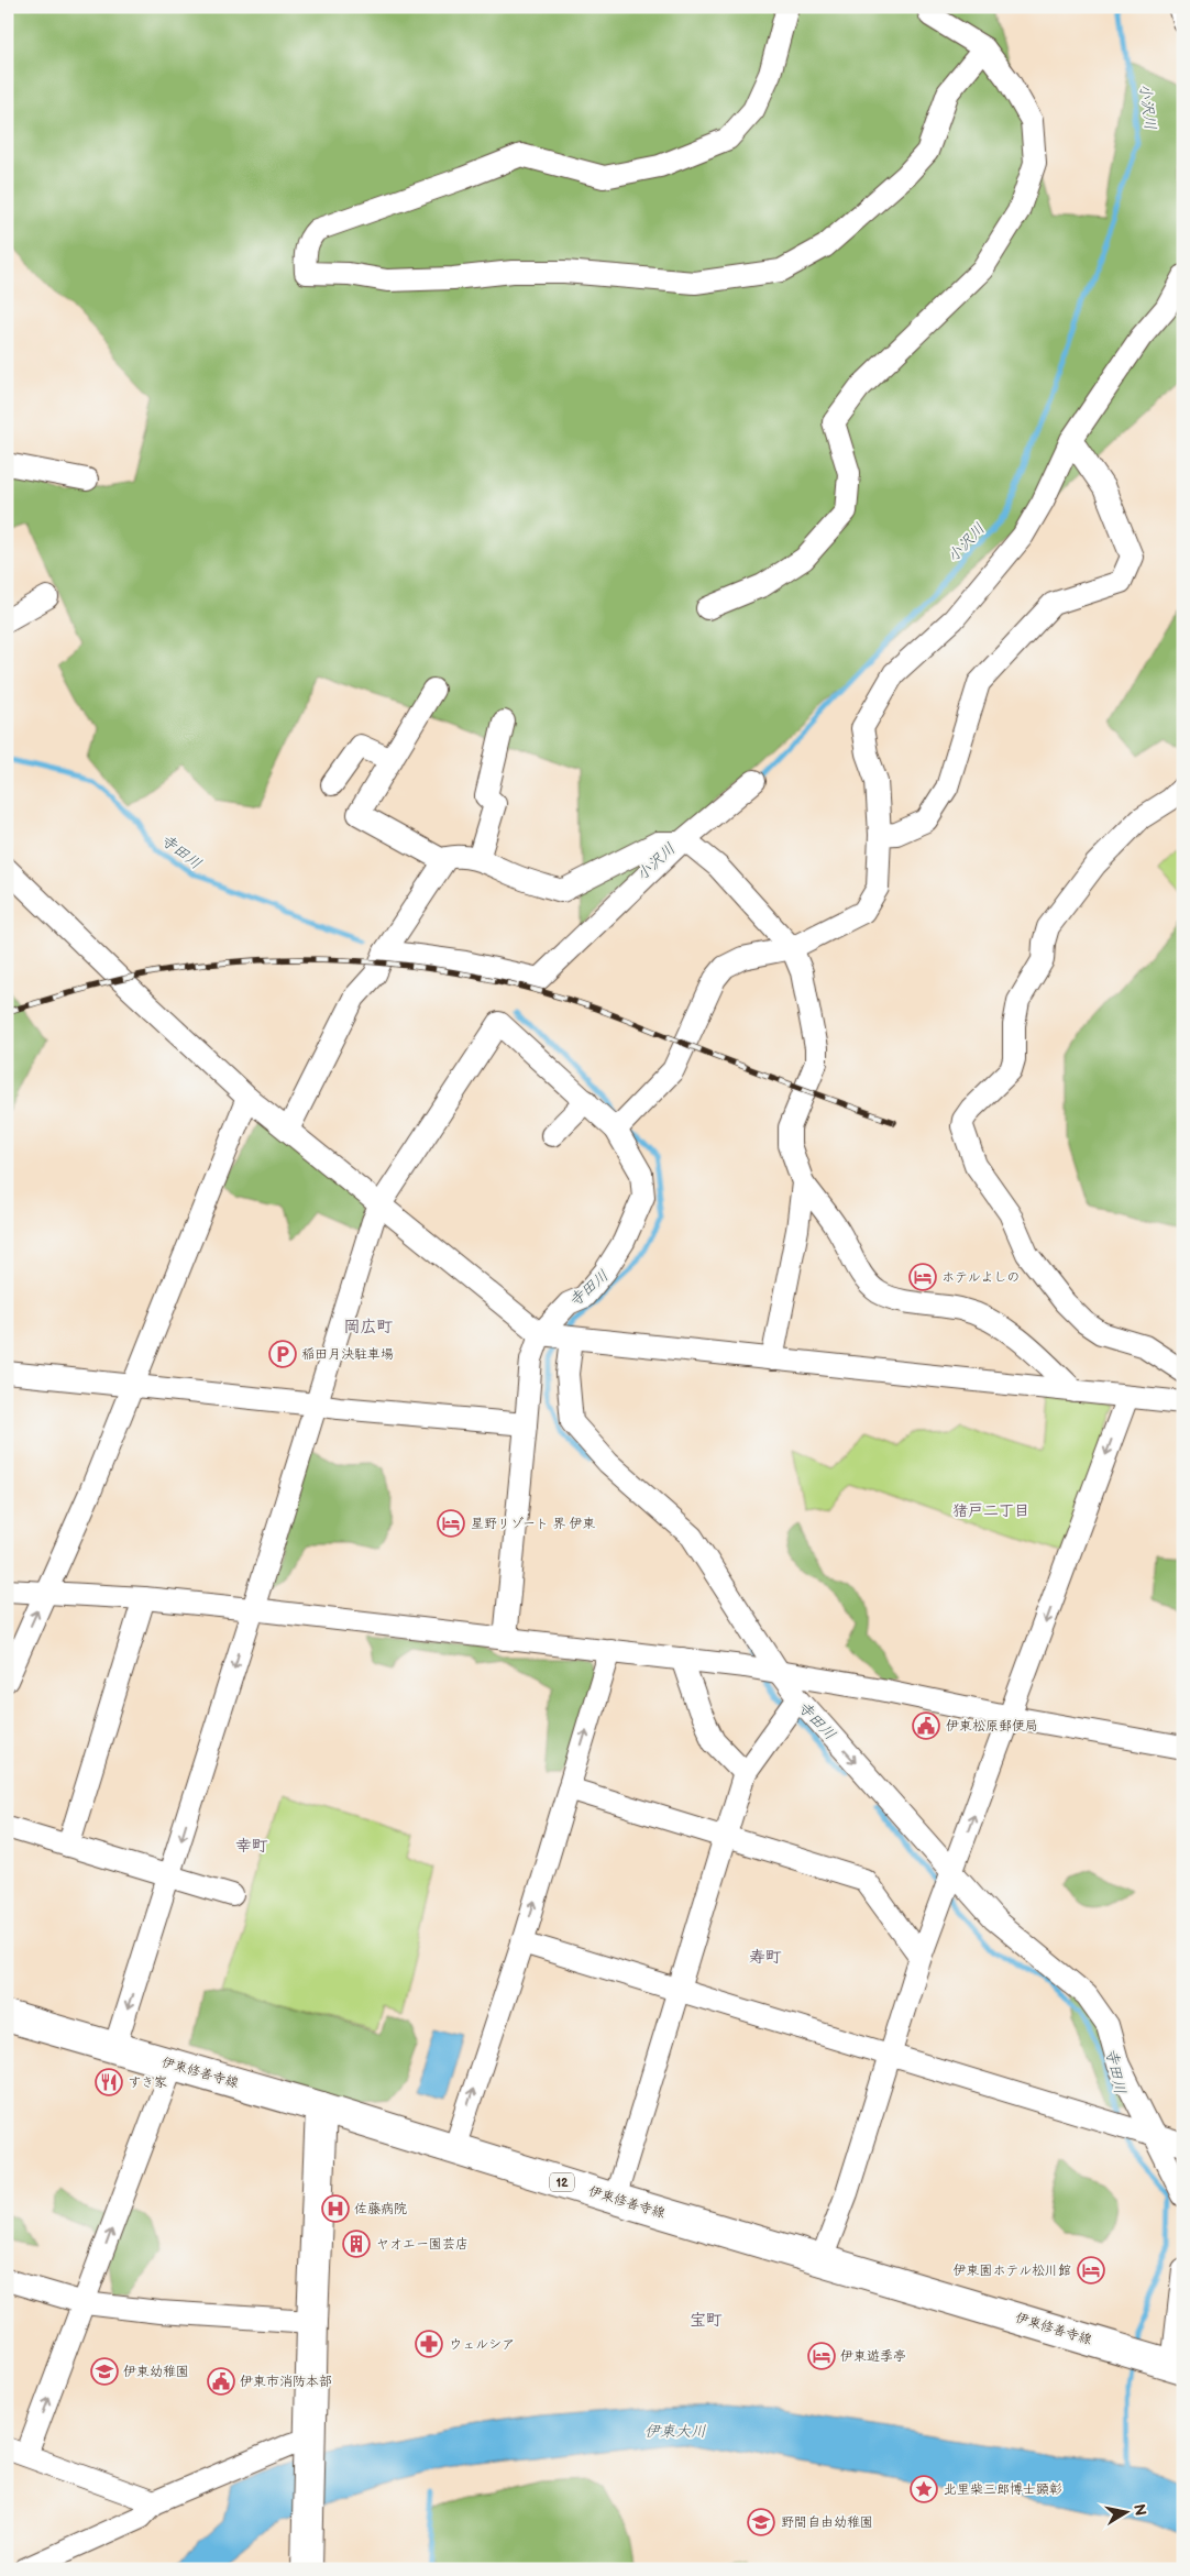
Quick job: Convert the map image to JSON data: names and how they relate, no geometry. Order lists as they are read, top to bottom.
{
  "streets": {
    "main road": ["伊東修善寺線", "12"]
  },
  "districts": [
    "岡広町",
    "猪戸二丁目",
    "幸町",
    "寿町",
    "宝町"
  ],
  "water": ["小沢川", "寺田川", "伊東大川"],
  "places": {
    "hotel": [
      "ホテルよしの",
      "星野リゾート 界 伊東",
      "伊東園ホテル松川館",
      "伊東遊季亭"
    ],
    "parking": ["稲田月決駐車場"],
    "public building": ["伊東松原郵便局", "伊東市消防本部"],
    "restaurant": ["すき家"],
    "hospital": ["佐藤病院"],
    "building": ["ヤオエー園芸店"],
    "pharmacy": ["ウェルシア"],
    "school or university": ["伊東幼稚園", "野間自由幼稚園"],
    "place": ["北里柴三郎博士顕彰"]
  },
  "north": "right"
}
